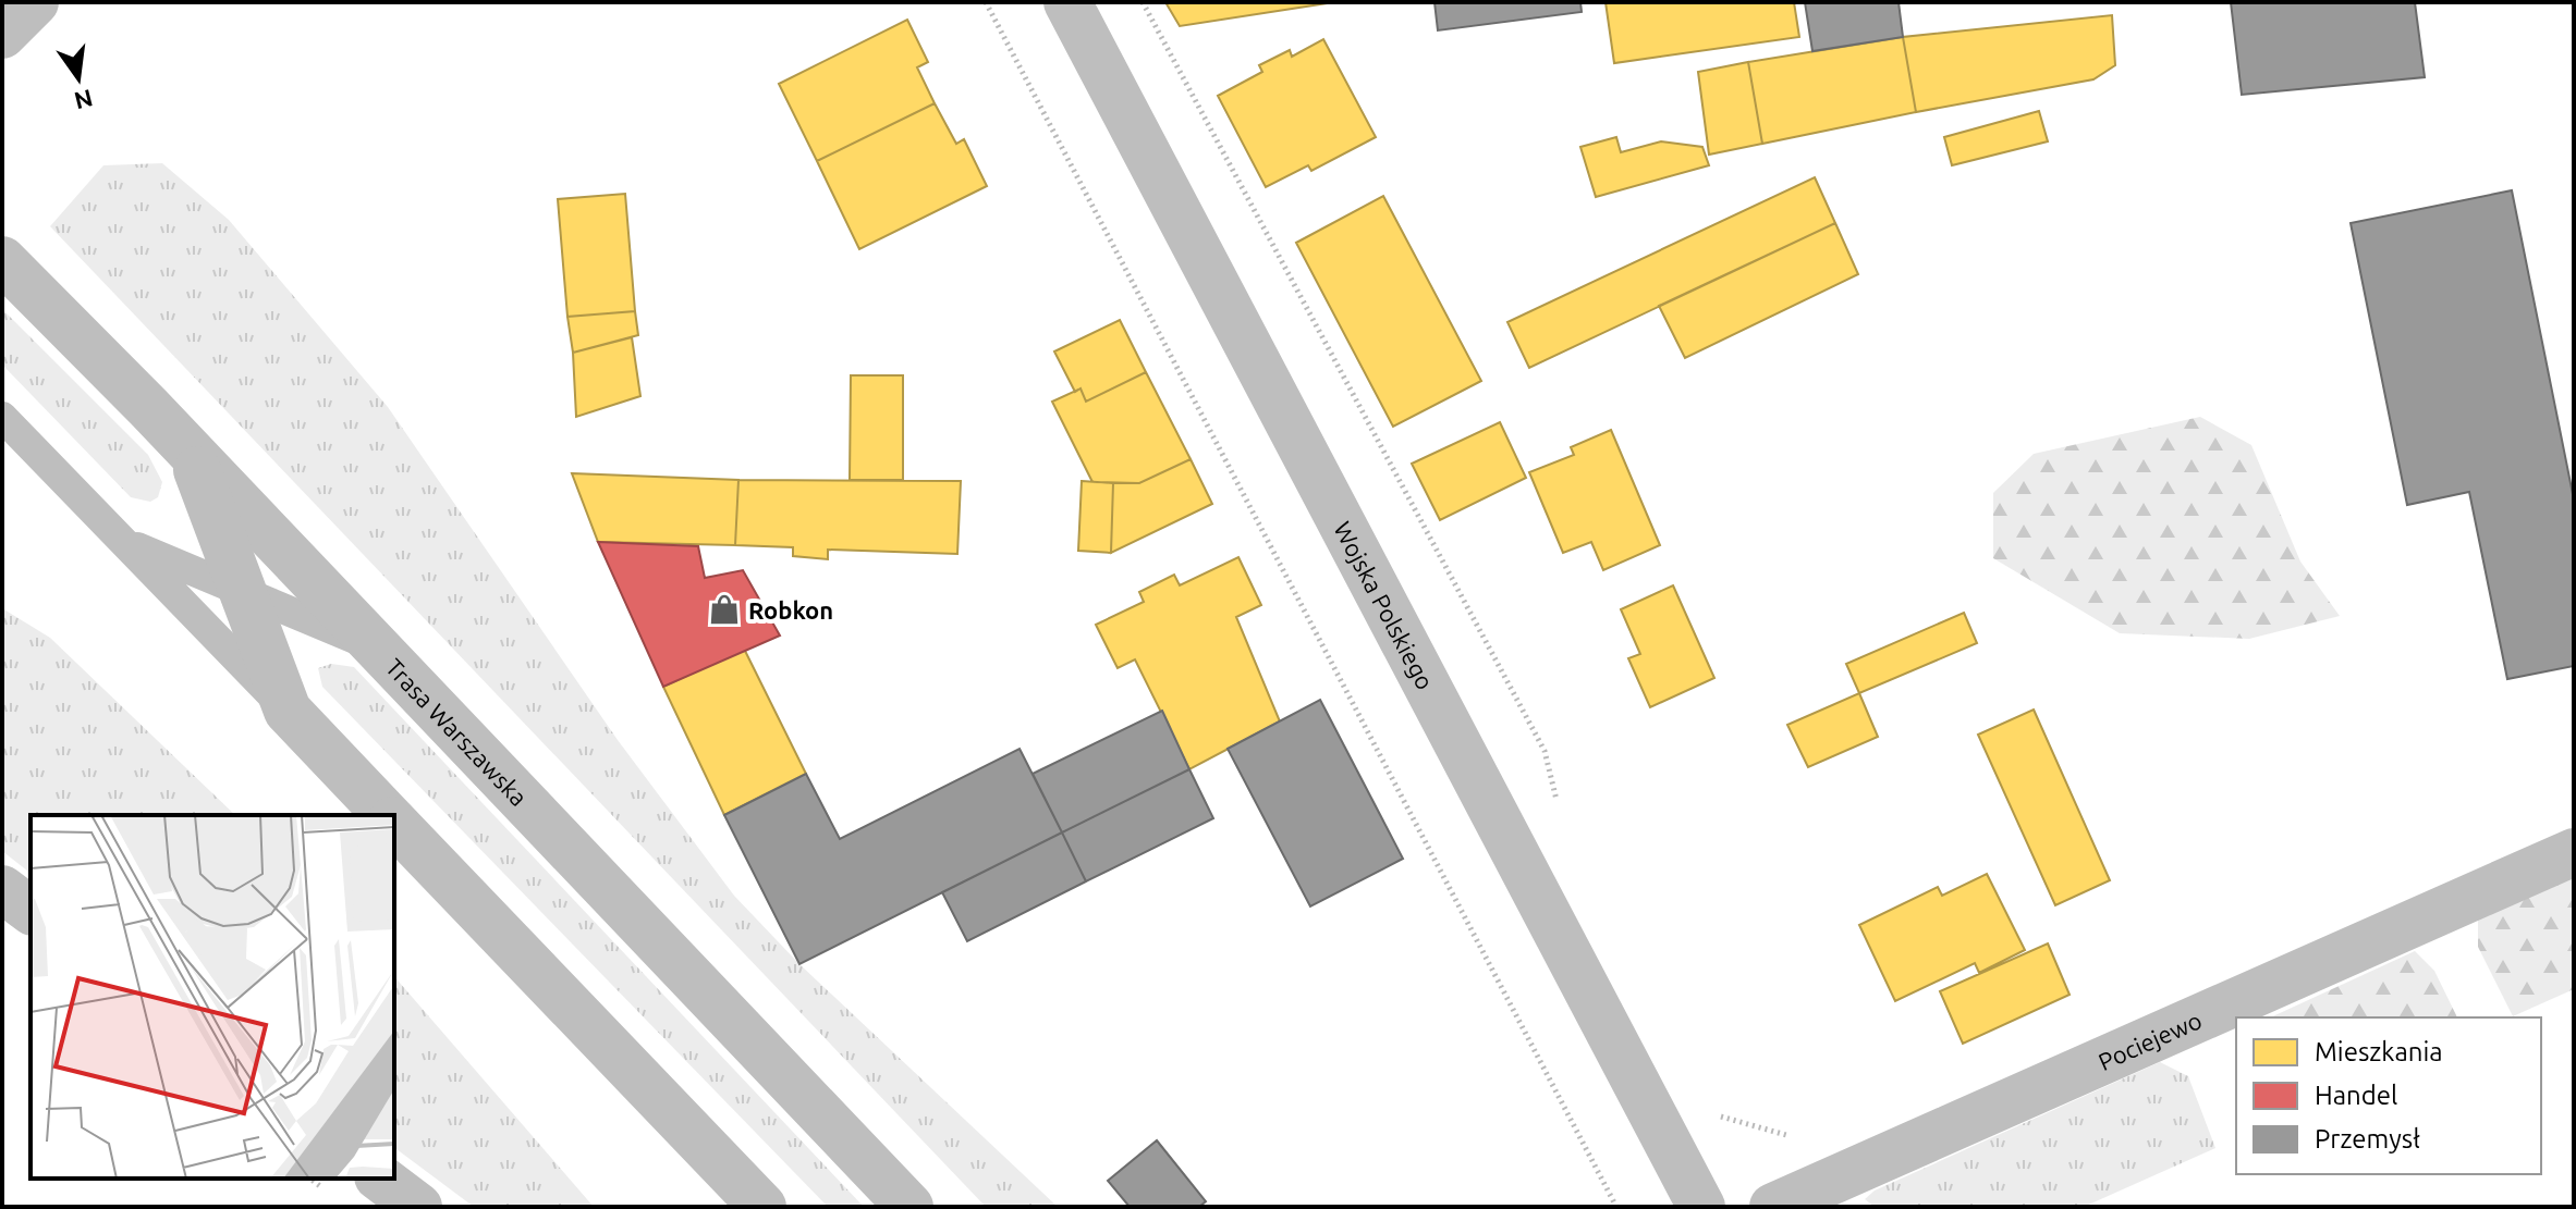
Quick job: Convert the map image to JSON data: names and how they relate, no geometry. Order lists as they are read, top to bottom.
{
  "streets": {
    "street": ["Wojska Polskiego", "Trasa Warszawska", "Pociejewo"]
  },
  "places": {
    "shop": ["Robkon"]
  },
  "legend": ["Mieszkania", "Handel", "Przemysł"],
  "north": "bottom"
}
